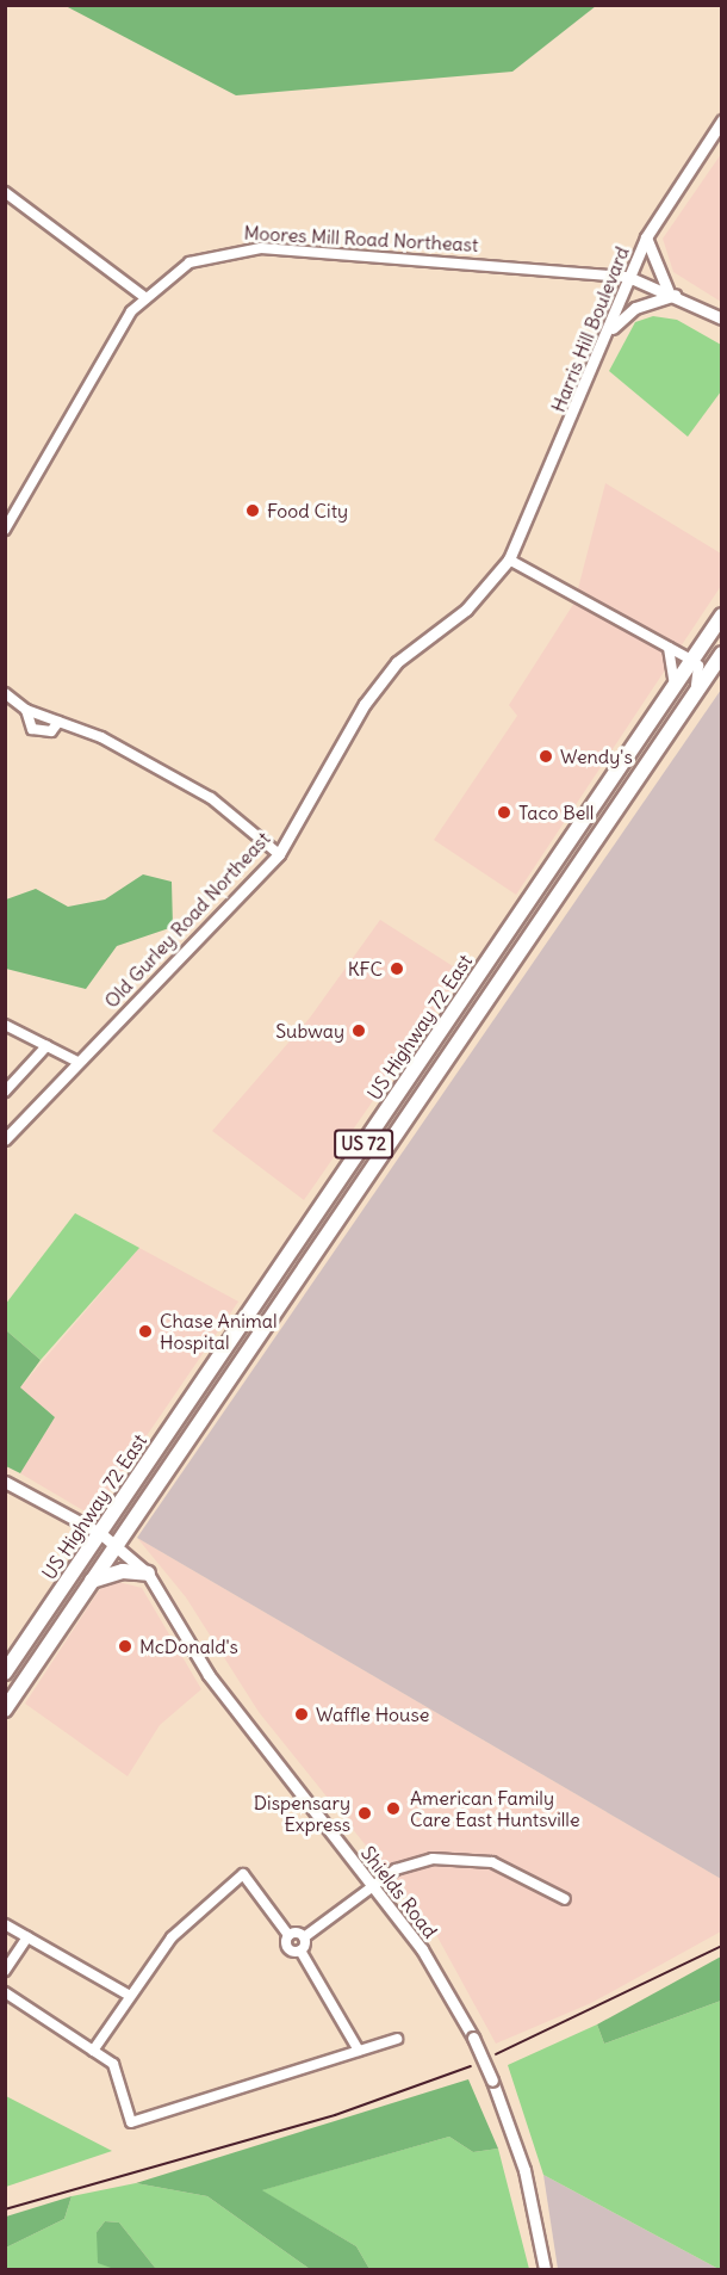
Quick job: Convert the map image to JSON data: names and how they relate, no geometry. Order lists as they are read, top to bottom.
{
  "streets": {
    "highway": ["US Highway 72 East", "US 72"],
    "street": [
      "Moores Mill Road Northeast",
      "Harris Hill Boulevard",
      "Old Gurley Road Northeast",
      "Shields Road"
    ]
  },
  "crossings": [
    ["Moores Mill Road Northeast", "Harris Hill Boulevard"],
    ["Harris Hill Boulevard", "Old Gurley Road Northeast"],
    ["US Highway 72 East", "Shields Road"]
  ],
  "places": [
    "Food City",
    "Wendy's",
    "Taco Bell",
    "KFC",
    "Subway",
    "Chase Animal Hospital",
    "McDonald's",
    "Waffle House",
    "American Family Care East Huntsville",
    "Dispensary Express"
  ]
}
